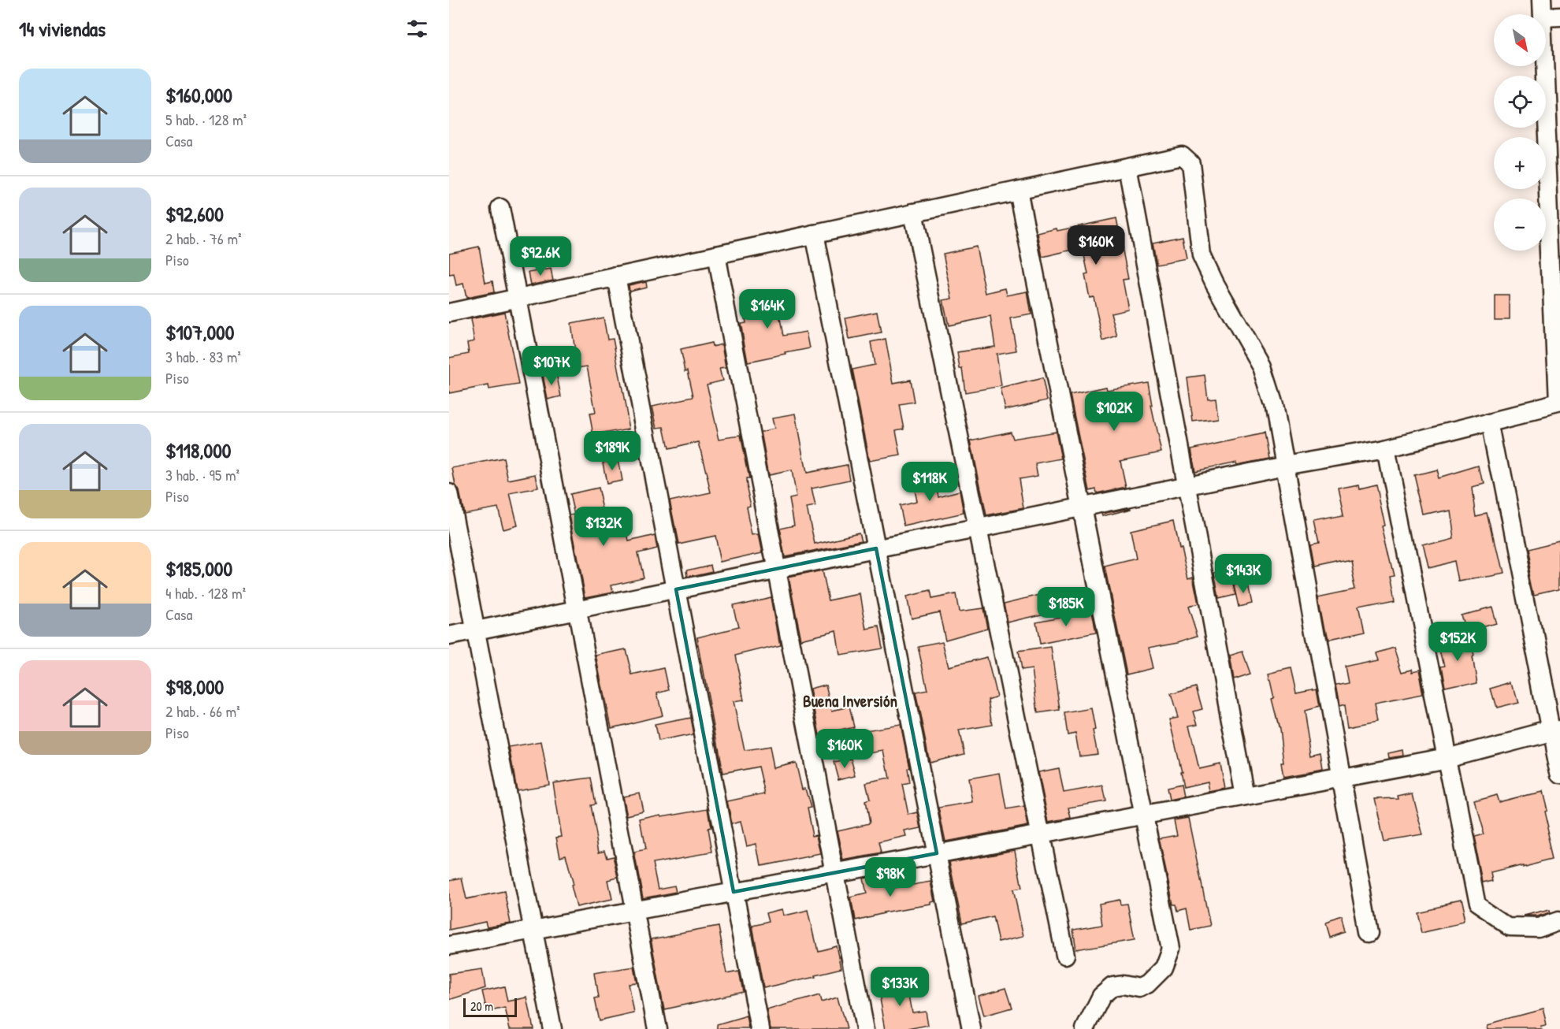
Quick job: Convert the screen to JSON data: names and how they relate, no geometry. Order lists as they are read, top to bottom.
{
  "districts": ["Buena Inversión"],
  "scale_bar": "20 m",
  "north": "bottom right",
  "page": {
    "heading": "14 viviendas",
    "map_buttons": ["+", "−"],
    "list": [
      {
        "name": "$160,000",
        "note": "5 hab. · 128 m² · Casa"
      },
      {
        "name": "$92,600",
        "note": "2 hab. · 76 m² · Piso"
      },
      {
        "name": "$107,000",
        "note": "3 hab. · 83 m² · Piso"
      },
      {
        "name": "$118,000",
        "note": "3 hab. · 95 m² · Piso"
      },
      {
        "name": "$185,000",
        "note": "4 hab. · 128 m² · Casa"
      },
      {
        "name": "$98,000",
        "note": "2 hab. · 66 m² · Piso"
      }
    ],
    "price": [
      "$160K",
      "$92.6K",
      "$164K",
      "$107K",
      "$102K",
      "$189K",
      "$118K",
      "$132K",
      "$143K",
      "$185K",
      "$152K",
      "$160K",
      "$98K",
      "$133K"
    ],
    "scale": "20 m"
  }
}
